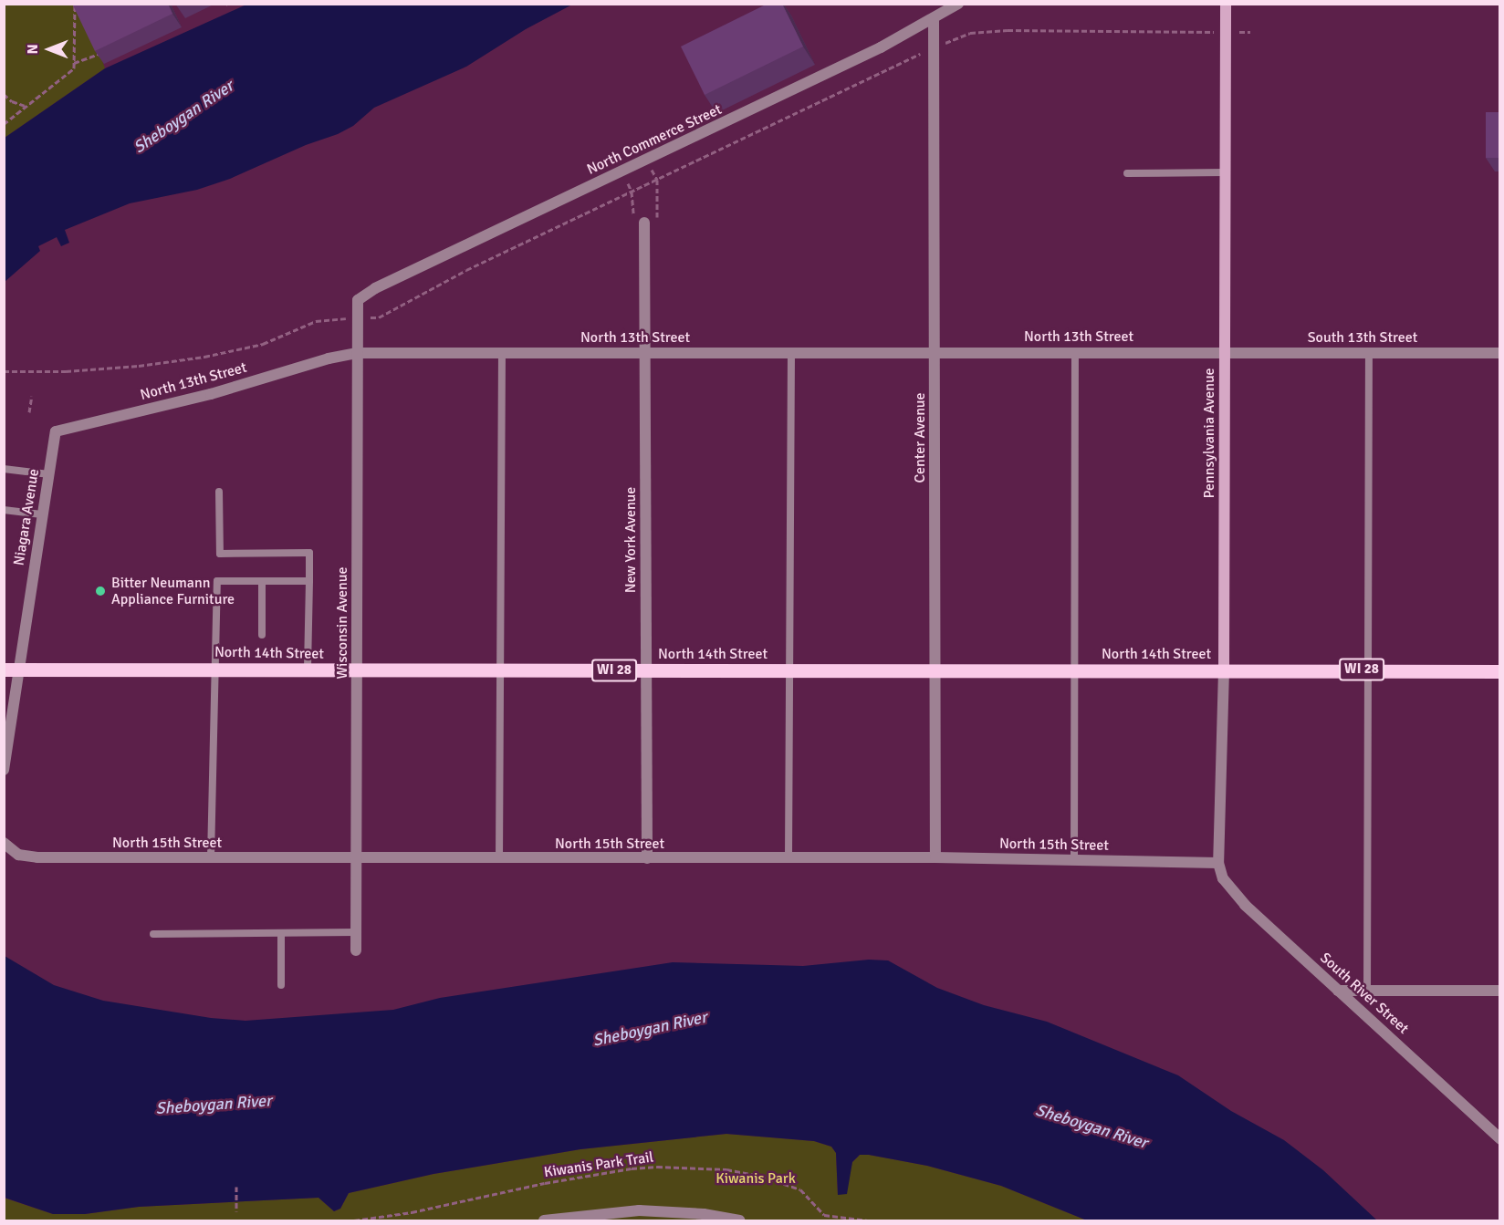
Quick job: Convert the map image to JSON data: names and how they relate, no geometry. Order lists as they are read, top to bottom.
{
  "streets": {
    "main road": ["North 14th Street", "WI 28"],
    "street": [
      "North Commerce Street",
      "North 13th Street",
      "South 13th Street",
      "Pennsylvania Avenue",
      "Center Avenue",
      "Niagara Avenue",
      "New York Avenue",
      "Wisconsin Avenue",
      "North 15th Street",
      "South River Street"
    ],
    "path": ["Kiwanis Park Trail"]
  },
  "crossings": [
    ["North Commerce Street", "Center Avenue"],
    ["North Commerce Street", "Wisconsin Avenue"],
    ["North 13th Street", "South 13th Street"],
    ["North 13th Street", "Pennsylvania Avenue"],
    ["North 13th Street", "Center Avenue"],
    ["North 13th Street", "Niagara Avenue"],
    ["North 13th Street", "New York Avenue"],
    ["North 13th Street", "Wisconsin Avenue"],
    ["South 13th Street", "Pennsylvania Avenue"],
    ["Pennsylvania Avenue", "North 14th Street"],
    ["Pennsylvania Avenue", "WI 28"],
    ["Pennsylvania Avenue", "North 15th Street"],
    ["Pennsylvania Avenue", "South River Street"],
    ["Center Avenue", "North 14th Street"],
    ["Center Avenue", "North 15th Street"],
    ["Niagara Avenue", "North 14th Street"],
    ["New York Avenue", "North 14th Street"],
    ["New York Avenue", "North 15th Street"],
    ["Wisconsin Avenue", "North 14th Street"],
    ["Wisconsin Avenue", "North 15th Street"],
    ["North 14th Street", "WI 28"],
    ["North 15th Street", "South River Street"]
  ],
  "water": ["Sheboygan River"],
  "parks": ["Kiwanis Park"],
  "places": ["Bitter Neumann Appliance Furniture"],
  "north": "left"
}
